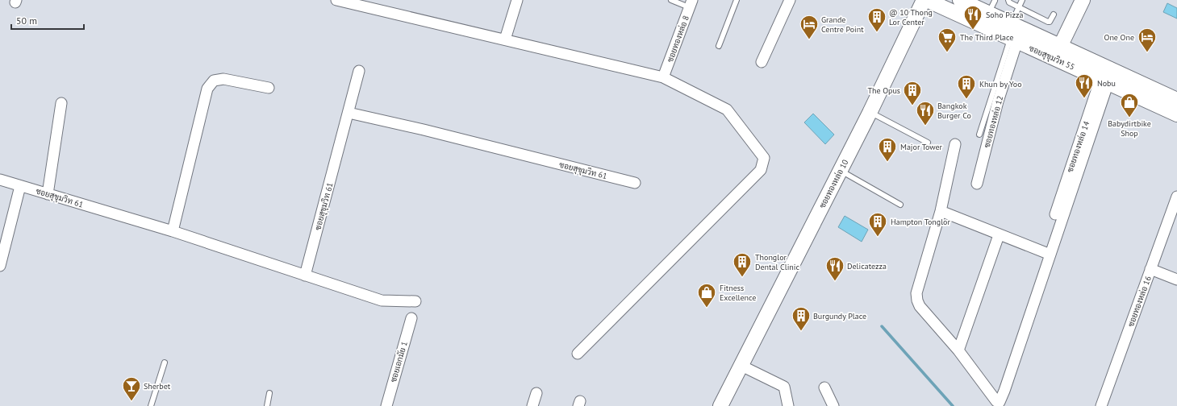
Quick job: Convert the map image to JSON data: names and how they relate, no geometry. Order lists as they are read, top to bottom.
{
  "streets": {
    "street": [
      "ซอยทองหล่อ 8",
      "ซอยสุขุมวิท 55",
      "ซอยทองหล่อ 12",
      "ซอยทองหล่อ 14",
      "ซอยสุขุมวิท 61",
      "ซอยทองหล่อ 10",
      "ซอยทองหล่อ 16",
      "ซอยเอกมัย 1"
    ]
  },
  "crossings": [
    ["ซอยสุขุมวิท 55", "ซอยทองหล่อ 12"],
    ["ซอยสุขุมวิท 55", "ซอยทองหล่อ 14"]
  ],
  "places": {
    "restaurant": [
      "Soho Pizza",
      "Nobu",
      "Bangkok Burger Co",
      "Delicatezza"
    ],
    "building": [
      "@ 10 Thong Lor Center",
      "Khun by Yoo",
      "The Opus",
      "Major Tower",
      "Hampton Tonglor",
      "Thonglor Dental Clinic",
      "Burgundy Place"
    ],
    "hotel": ["Grande Centre Point", "One One"],
    "supermarket": ["The Third Place"],
    "shop": ["Babydirtbike Shop", "Fitness Excellence"],
    "bar": ["Sherbet"]
  },
  "scale_bar": "50 m"
}
